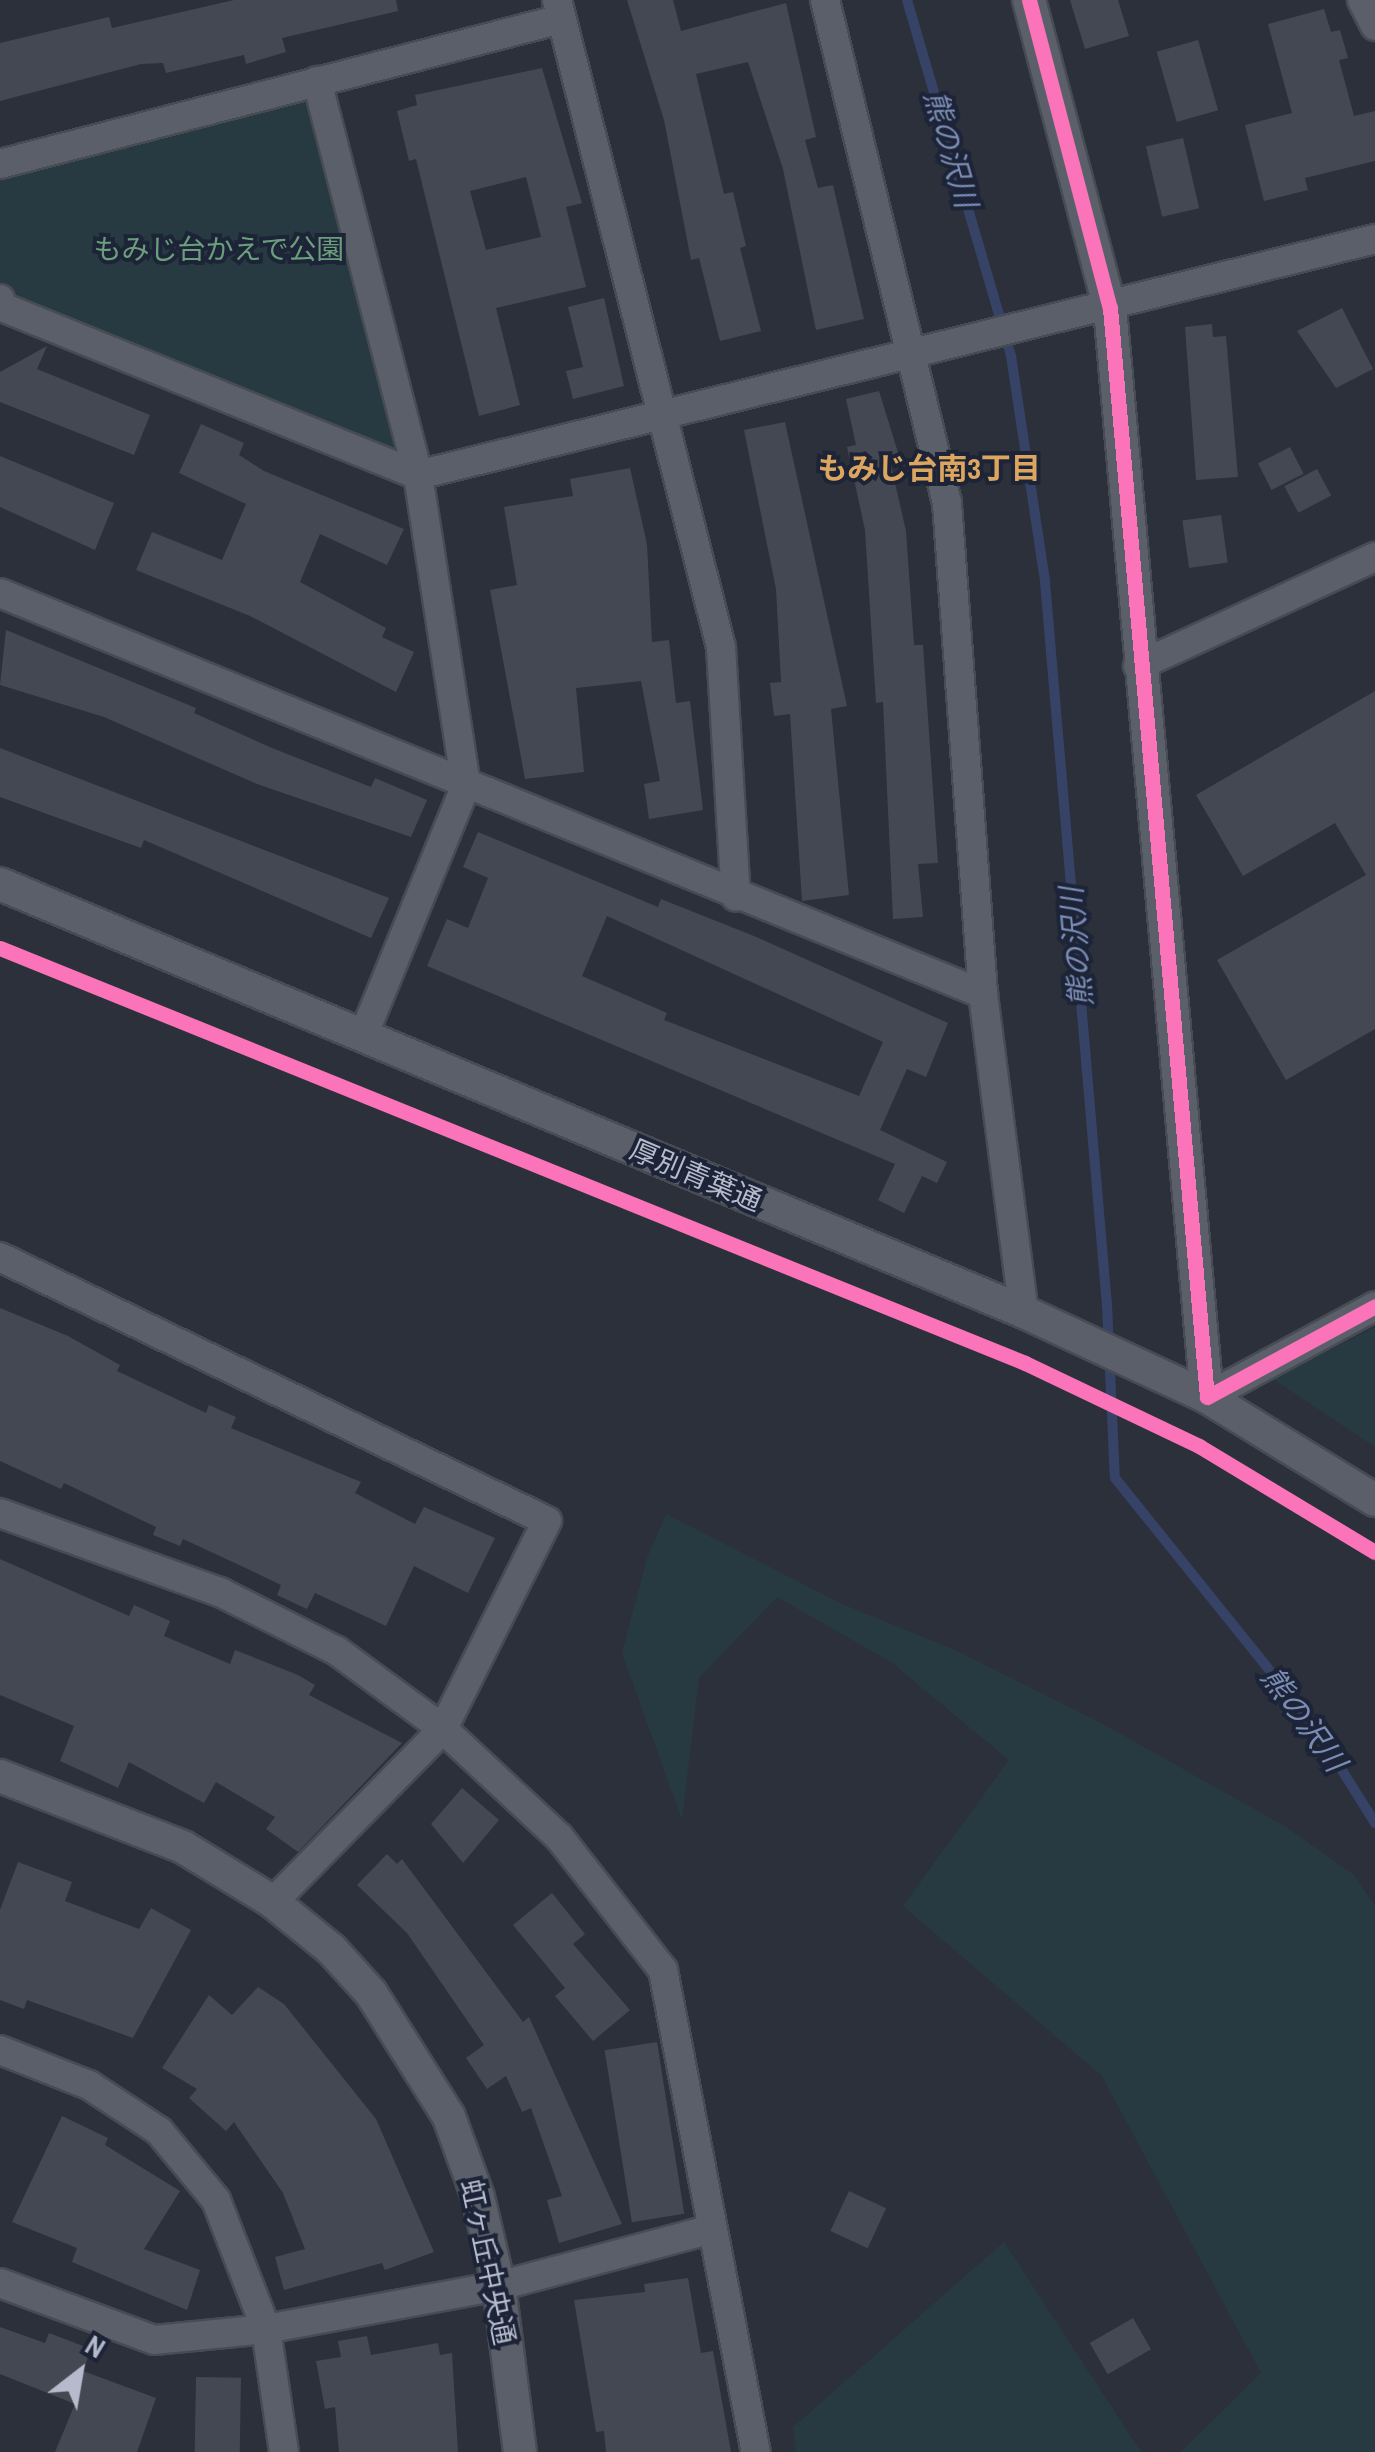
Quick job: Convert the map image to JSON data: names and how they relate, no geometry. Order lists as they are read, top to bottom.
{
  "streets": {
    "street": ["厚別青葉通", "虹ヶ丘中央通"]
  },
  "districts": ["もみじ台南3丁目"],
  "water": ["熊の沢川"],
  "parks": ["もみじ台かえで公園"],
  "north": "top right"
}
